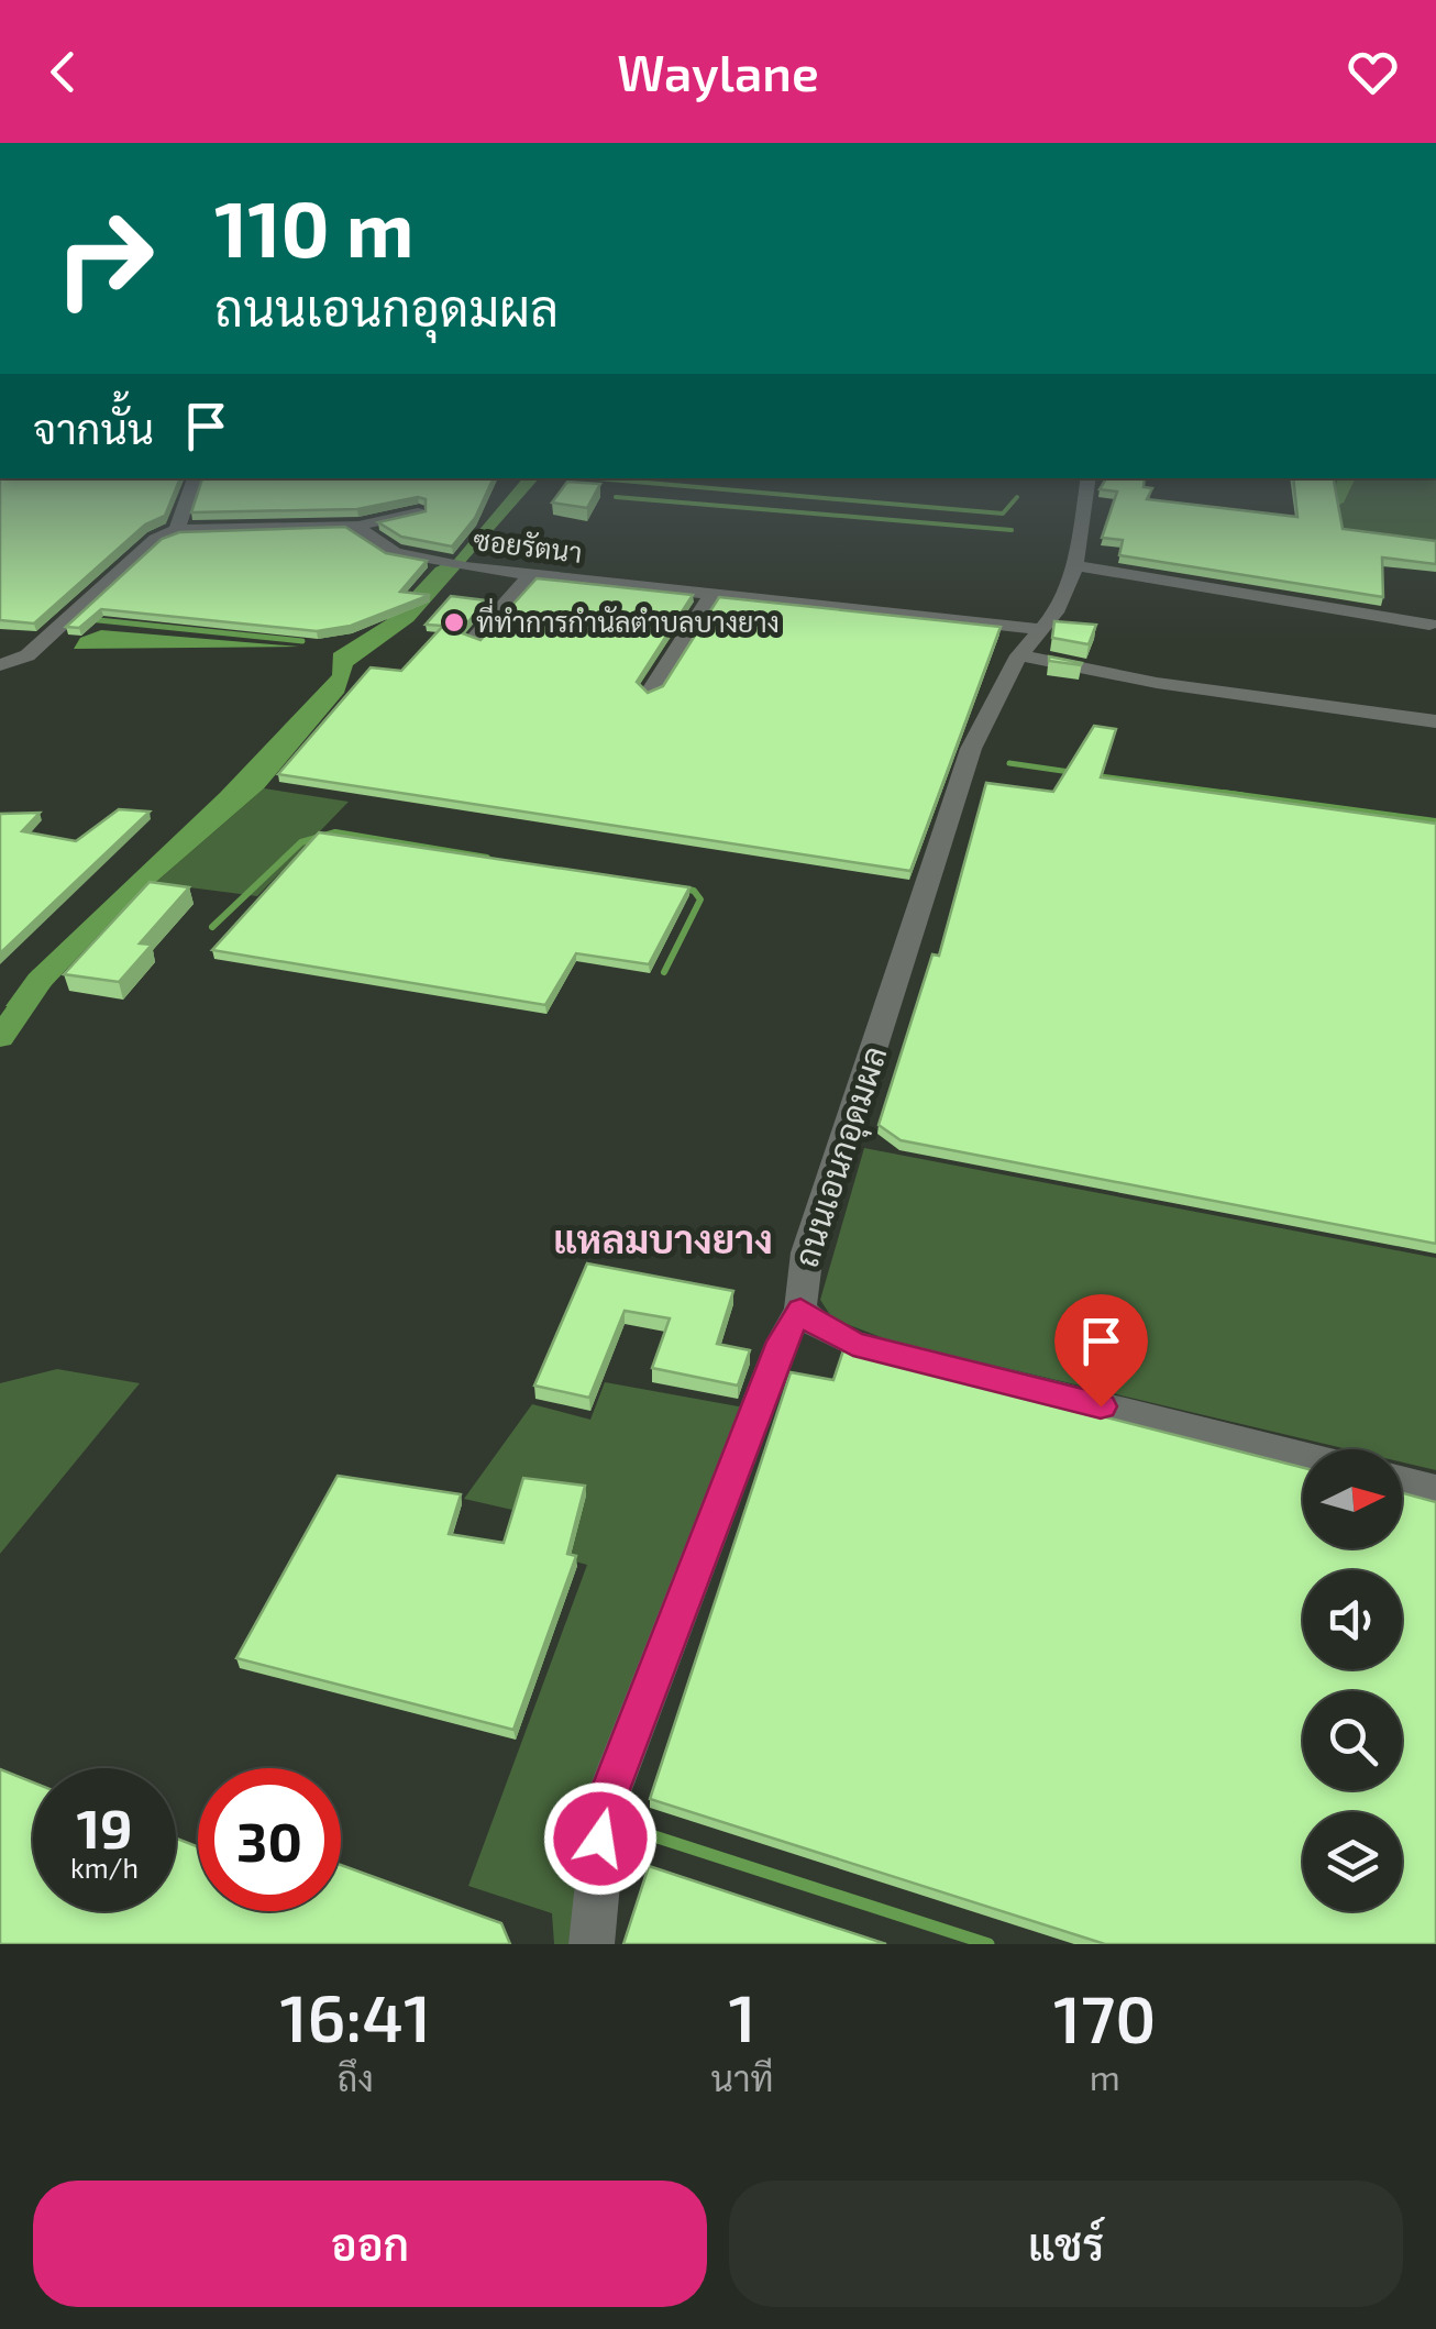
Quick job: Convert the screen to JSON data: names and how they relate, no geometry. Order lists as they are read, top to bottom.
{
  "streets": {
    "street": ["ซอยรัตนา", "ถนนเอนกอุดมผล"]
  },
  "crossings": [
    ["ซอยรัตนา", "ถนนเอนกอุดมผล"]
  ],
  "districts": ["แหลมบางยาง"],
  "places": ["ที่ทำการกำนัลตำบลบางยาง"],
  "north": "right",
  "page": {
    "header": "Waylane",
    "turn": ["110 m", "ถนนเอนกอุดมผล"],
    "then": "จากนั้น",
    "speed": "19 km/h",
    "limit": "30",
    "eta": [
      "16:41",
      "ถึง",
      "1",
      "นาที",
      "170",
      "m"
    ],
    "buttons": ["ออก", "แชร์"]
  }
}
